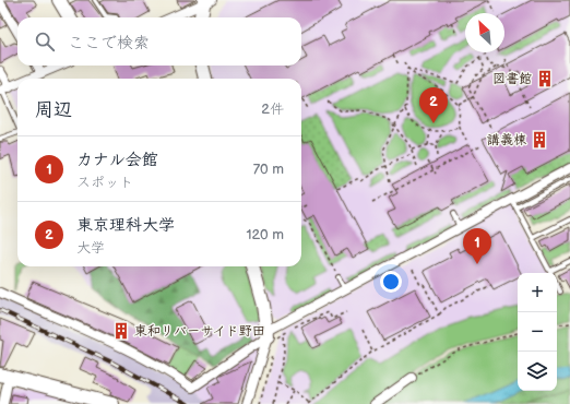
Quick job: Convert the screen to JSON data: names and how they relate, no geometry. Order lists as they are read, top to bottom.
{
  "places": {
    "building": ["図書館", "講義棟", "東和リバーサイド野田"]
  },
  "north": "top left",
  "page": {
    "search": "ここで検索",
    "heading": ["周辺", "2件"],
    "pins": ["2", "1"],
    "list": [
      {
        "mark": "1",
        "name": "カナル会館",
        "note": "スポット",
        "value": "70 m"
      },
      {
        "mark": "2",
        "name": "東京理科大学",
        "note": "大学",
        "value": "120 m"
      }
    ],
    "map_buttons": ["+", "−"]
  }
}
